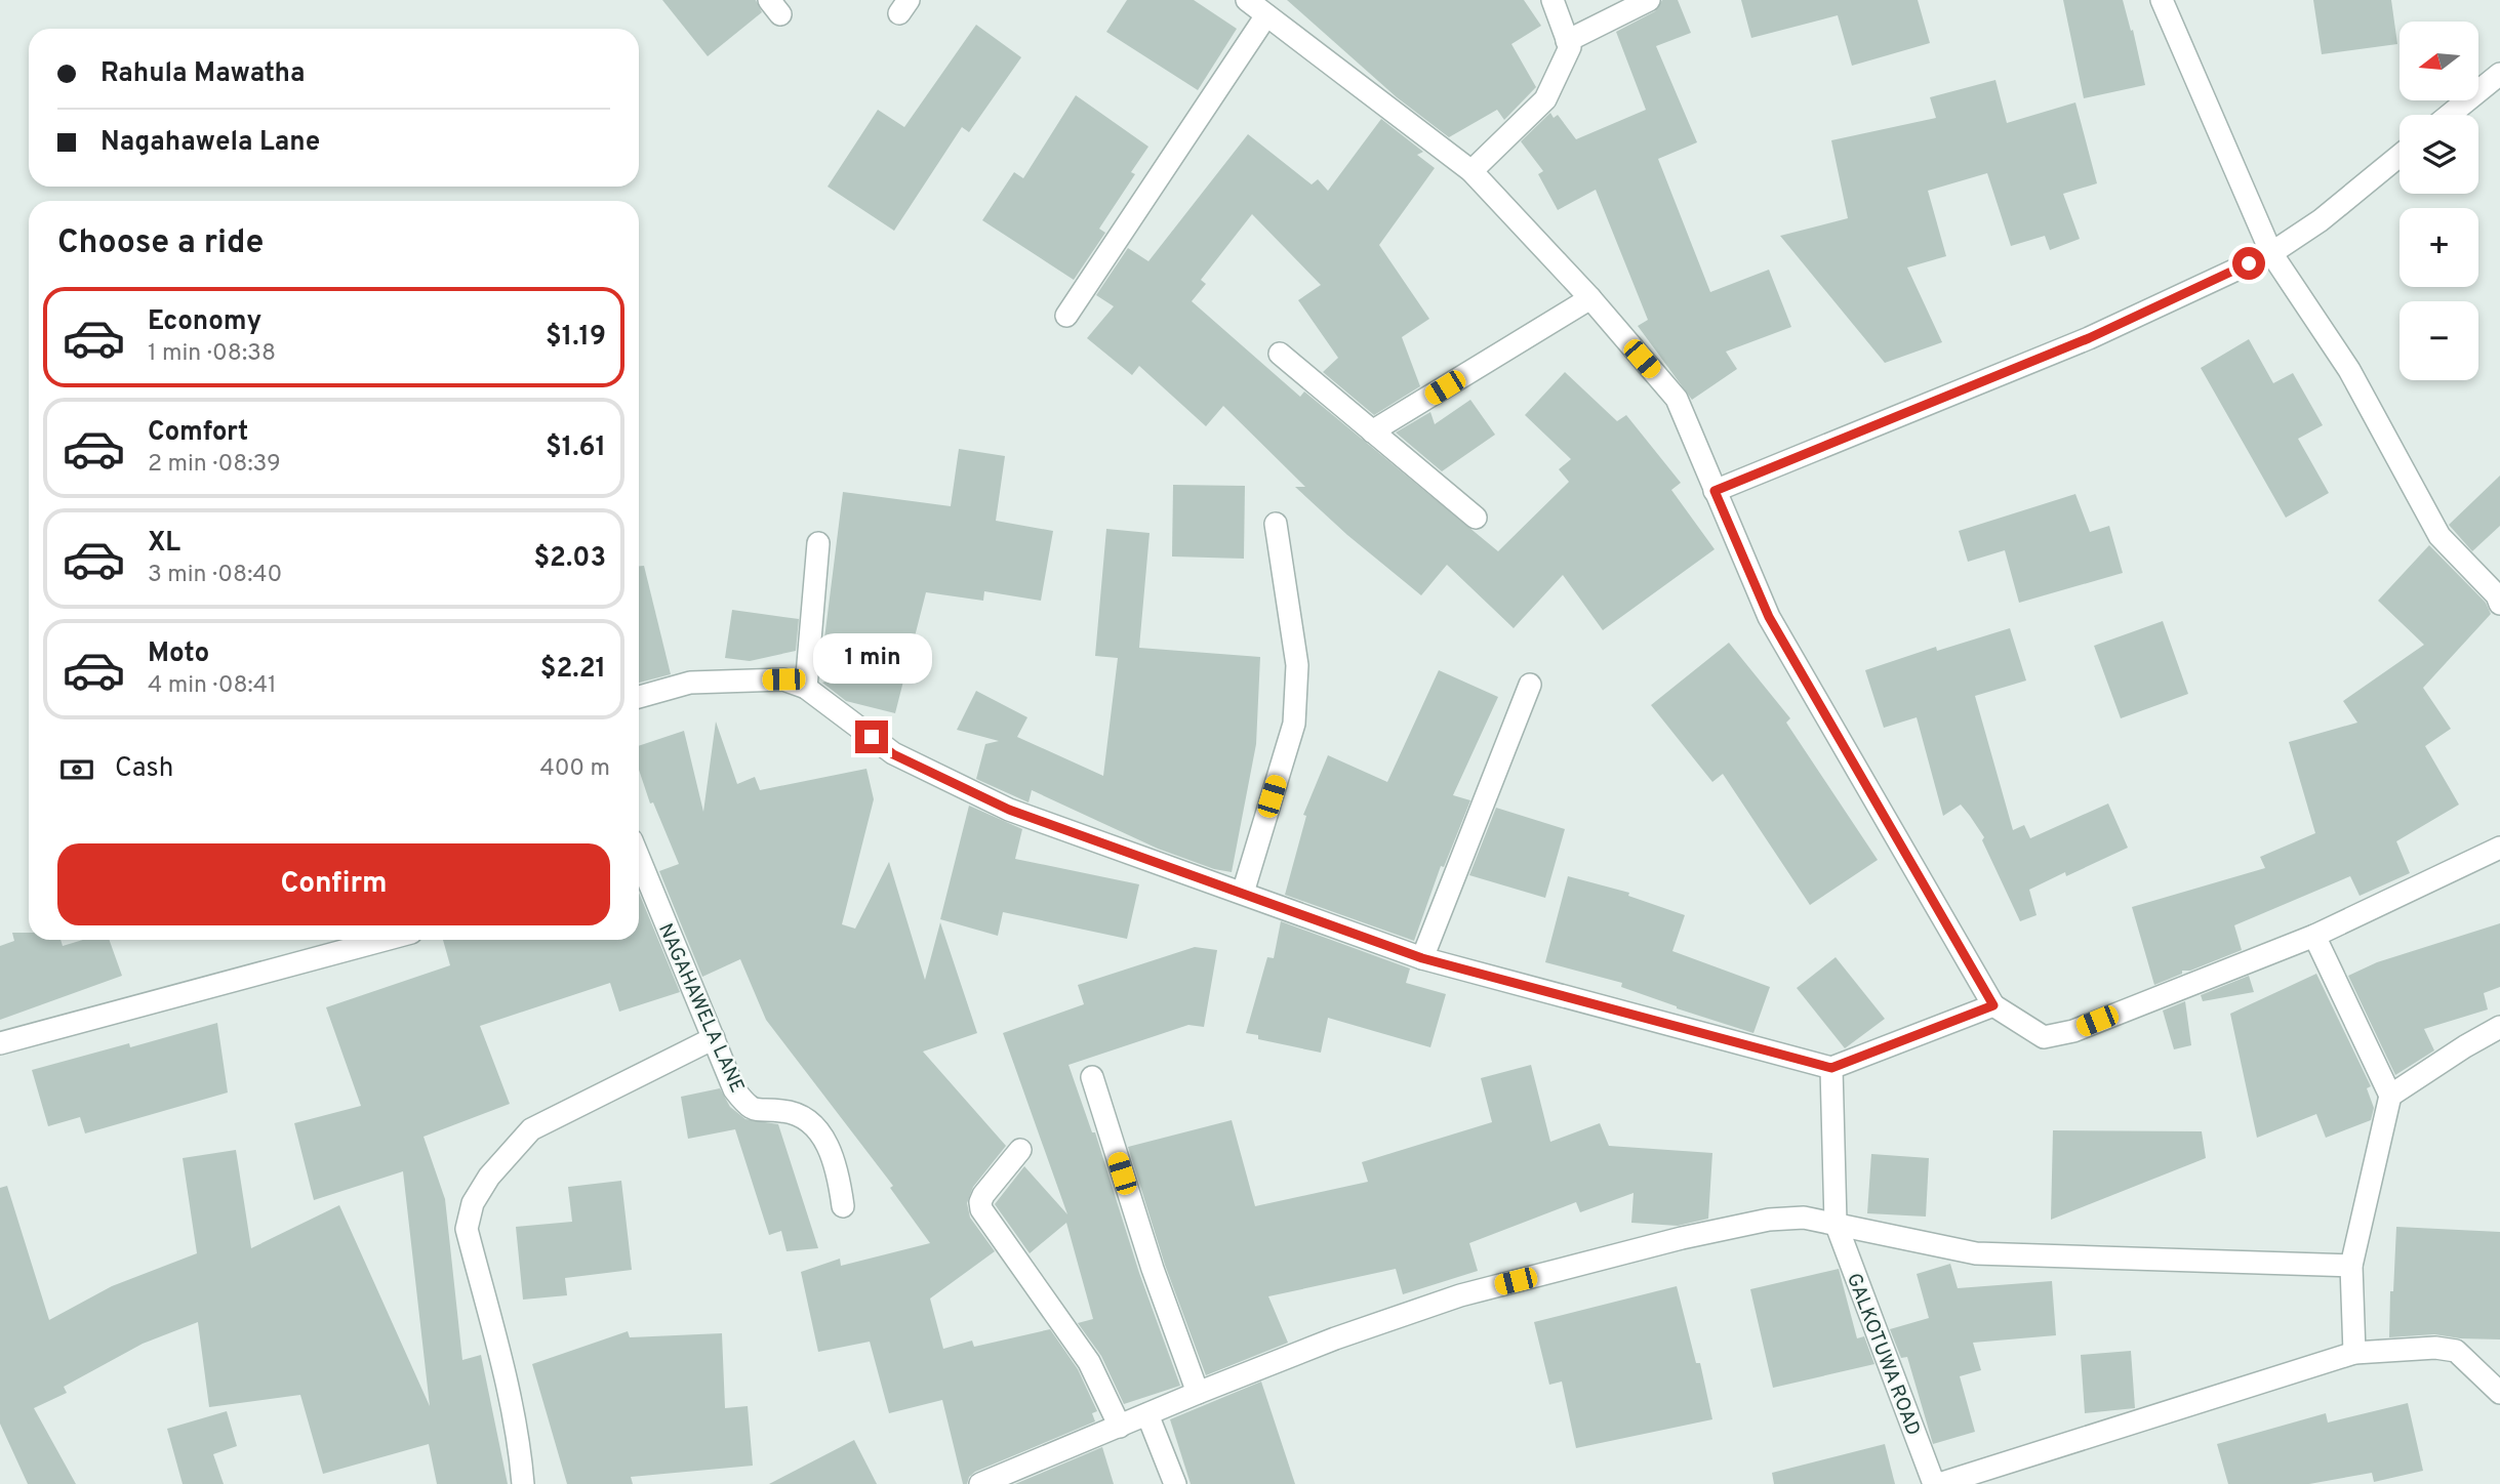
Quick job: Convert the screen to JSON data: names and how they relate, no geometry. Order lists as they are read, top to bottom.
{
  "streets": {
    "street": ["NAGAHAWELA LANE", "GALKOTUWA ROAD"]
  },
  "north": "left",
  "page": {
    "map_buttons": ["+", "−"],
    "banner": ["Rahula Mawatha", "Nagahawela Lane"],
    "heading": "Choose a ride",
    "list": [
      {
        "name": "Economy",
        "note": "1 min · 08:38",
        "value": "$1.19"
      },
      {
        "name": "Comfort",
        "note": "2 min · 08:39",
        "value": "$1.61"
      },
      {
        "name": "XL",
        "note": "3 min · 08:40",
        "value": "$2.03"
      },
      {
        "name": "Moto",
        "note": "4 min · 08:41",
        "value": "$2.21"
      }
    ],
    "bubble": "1 min",
    "pay": ["Cash", "400 m"],
    "buttons": "Confirm"
  }
}
